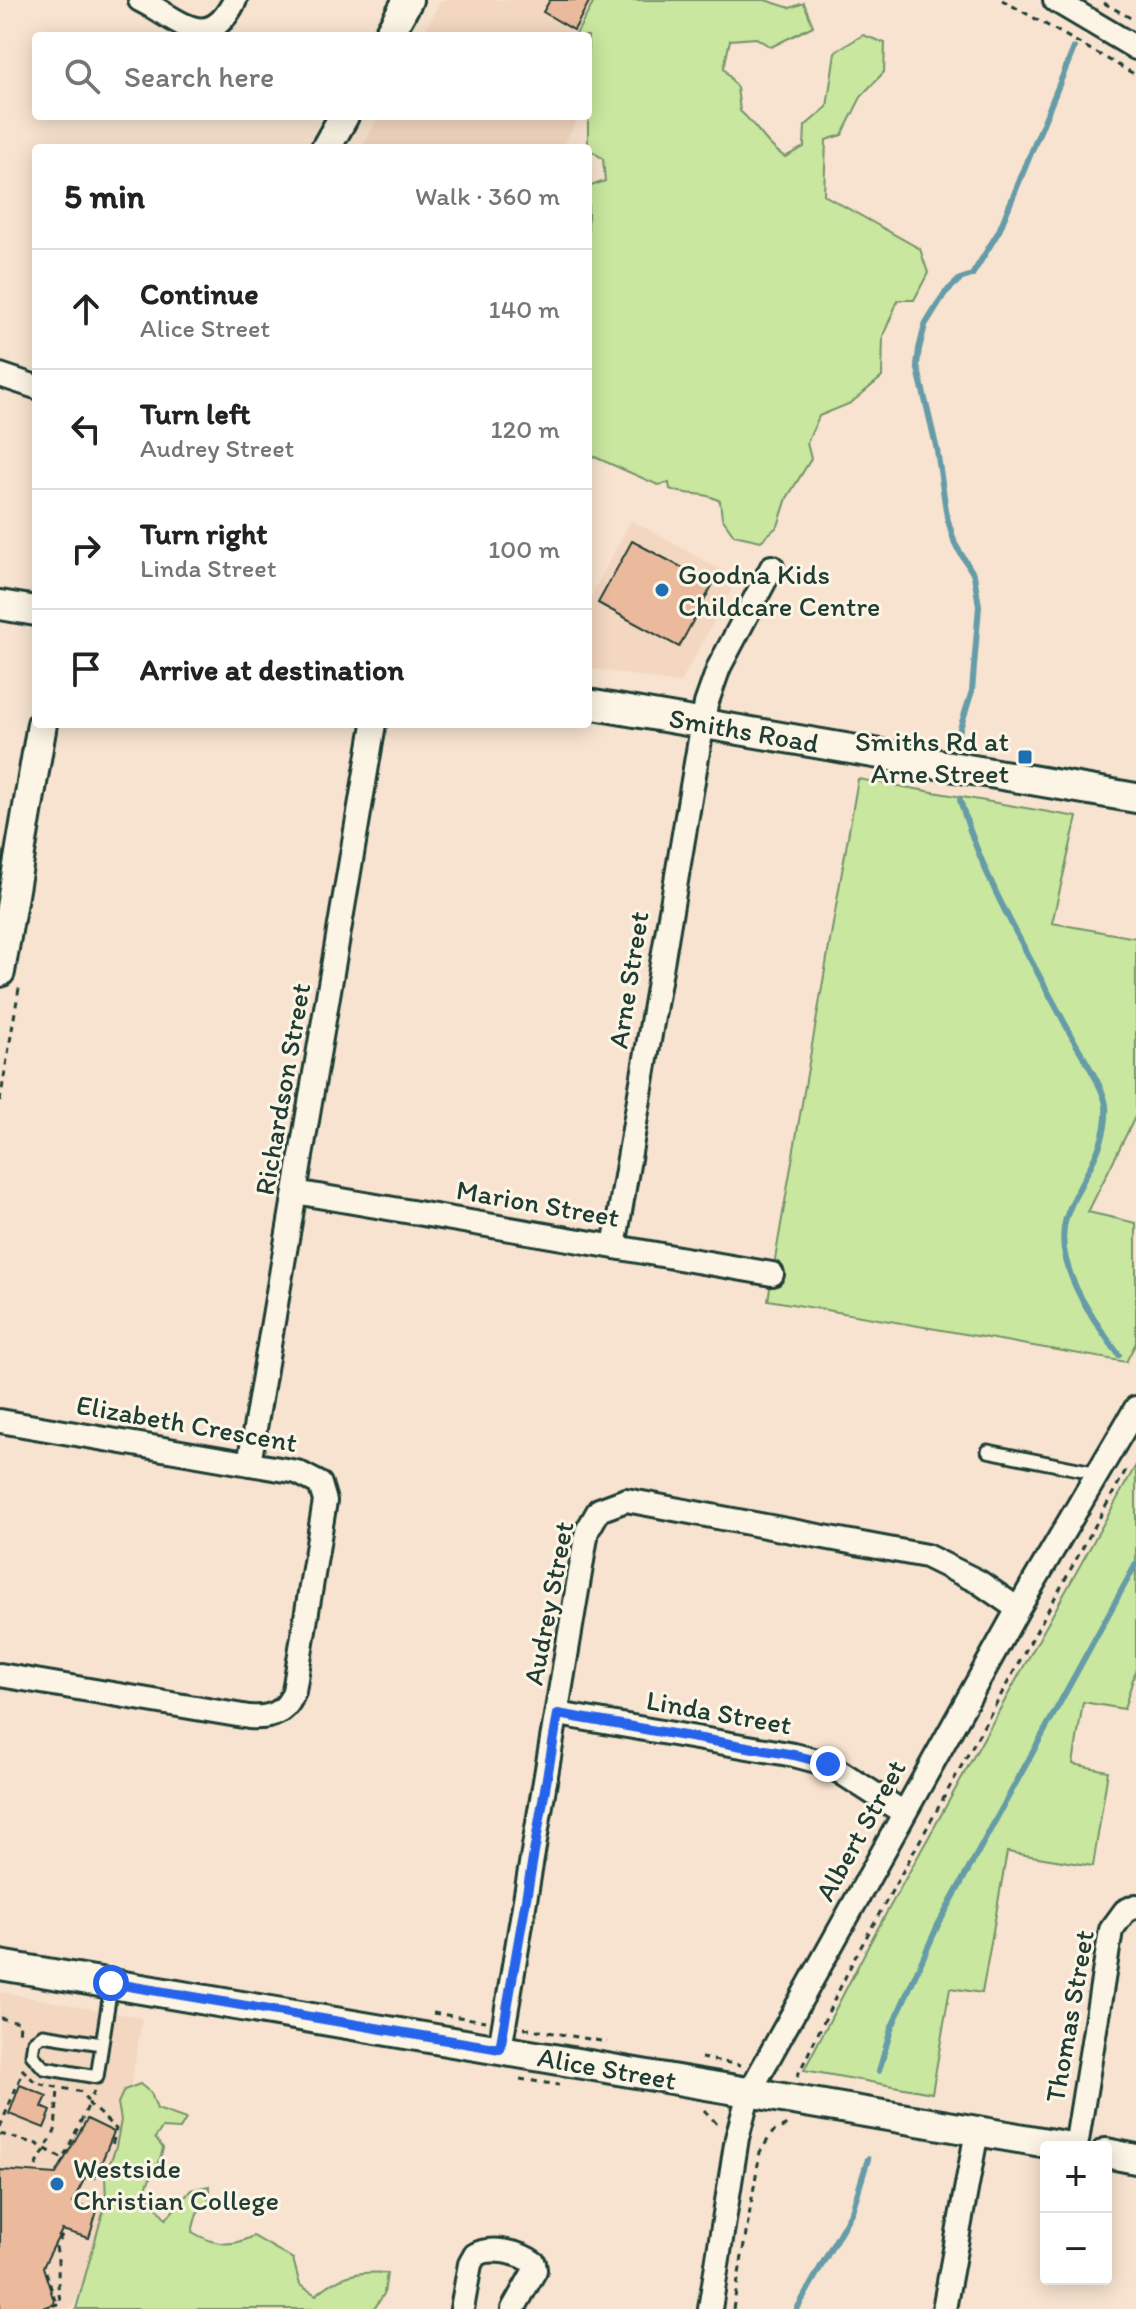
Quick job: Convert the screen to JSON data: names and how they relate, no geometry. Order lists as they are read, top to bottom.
{
  "streets": {
    "street": [
      "Smiths Road",
      "Arne Street",
      "Richardson Street",
      "Marion Street",
      "Elizabeth Crescent",
      "Audrey Street",
      "Linda Street",
      "Albert Street",
      "Thomas Street",
      "Alice Street"
    ]
  },
  "crossings": [
    ["Smiths Road", "Arne Street"],
    ["Arne Street", "Marion Street"],
    ["Richardson Street", "Marion Street"],
    ["Richardson Street", "Elizabeth Crescent"],
    ["Audrey Street", "Linda Street"],
    ["Audrey Street", "Albert Street"],
    ["Audrey Street", "Alice Street"],
    ["Linda Street", "Albert Street"],
    ["Albert Street", "Alice Street"]
  ],
  "places": {
    "other": ["Goodna Kids Childcare Centre", "Westside Christian College"],
    "transit": ["Smiths Rd at Arne Street"]
  },
  "page": {
    "search": "Search here",
    "heading": ["5 min", "Walk · 360 m"],
    "list": [
      ["Continue", "Alice Street", "140 m"],
      ["Turn left", "Audrey Street", "120 m"],
      ["Turn right", "Linda Street", "100 m"],
      "Arrive at destination"
    ],
    "map_buttons": ["+", "−"]
  }
}
